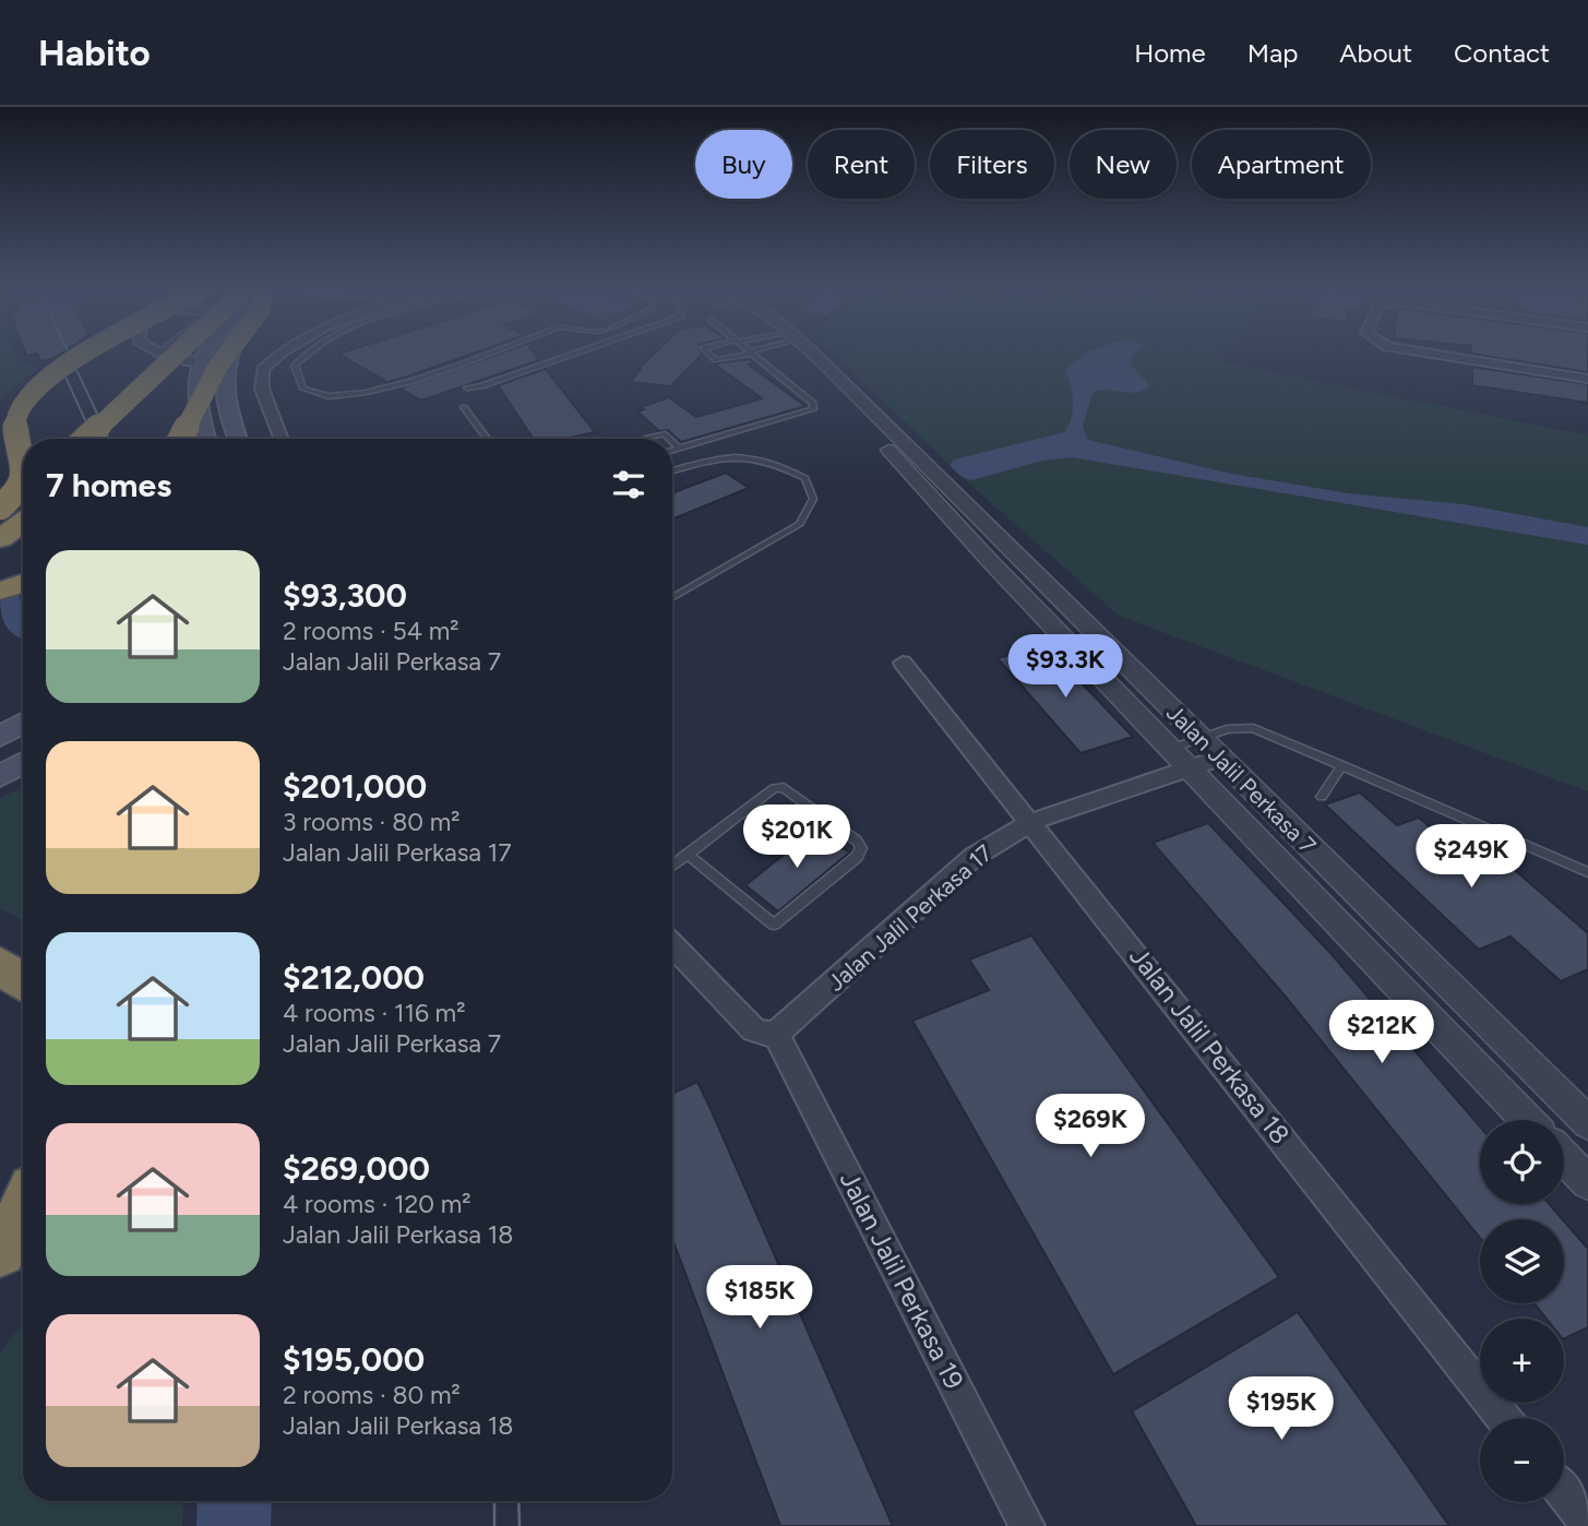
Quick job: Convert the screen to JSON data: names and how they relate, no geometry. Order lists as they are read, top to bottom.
{
  "streets": {
    "street": [
      "Jalan Jalil Perkasa 7",
      "Jalan Jalil Perkasa 17",
      "Jalan Jalil Perkasa 18",
      "Jalan Jalil Perkasa 19"
    ]
  },
  "crossings": [
    ["Jalan Jalil Perkasa 7", "Jalan Jalil Perkasa 17"],
    ["Jalan Jalil Perkasa 17", "Jalan Jalil Perkasa 18"],
    ["Jalan Jalil Perkasa 17", "Jalan Jalil Perkasa 19"]
  ],
  "page": {
    "header": "Habito",
    "nav": [
      "Home",
      "Map",
      "About",
      "Contact"
    ],
    "chip": [
      "Buy",
      "Rent",
      "Filters",
      "New",
      "Apartment"
    ],
    "heading": "7 homes",
    "list": [
      {
        "name": "$93,300",
        "note": "2 rooms · 54 m² · Jalan Jalil Perkasa 7"
      },
      {
        "name": "$201,000",
        "note": "3 rooms · 80 m² · Jalan Jalil Perkasa 17"
      },
      {
        "name": "$212,000",
        "note": "4 rooms · 116 m² · Jalan Jalil Perkasa 7"
      },
      {
        "name": "$269,000",
        "note": "4 rooms · 120 m² · Jalan Jalil Perkasa 18"
      },
      {
        "name": "$195,000",
        "note": "2 rooms · 80 m² · Jalan Jalil Perkasa 18"
      }
    ],
    "price": [
      "$93.3K",
      "$201K",
      "$249K",
      "$212K",
      "$269K",
      "$185K",
      "$195K"
    ],
    "map_buttons": ["+", "−"]
  }
}
